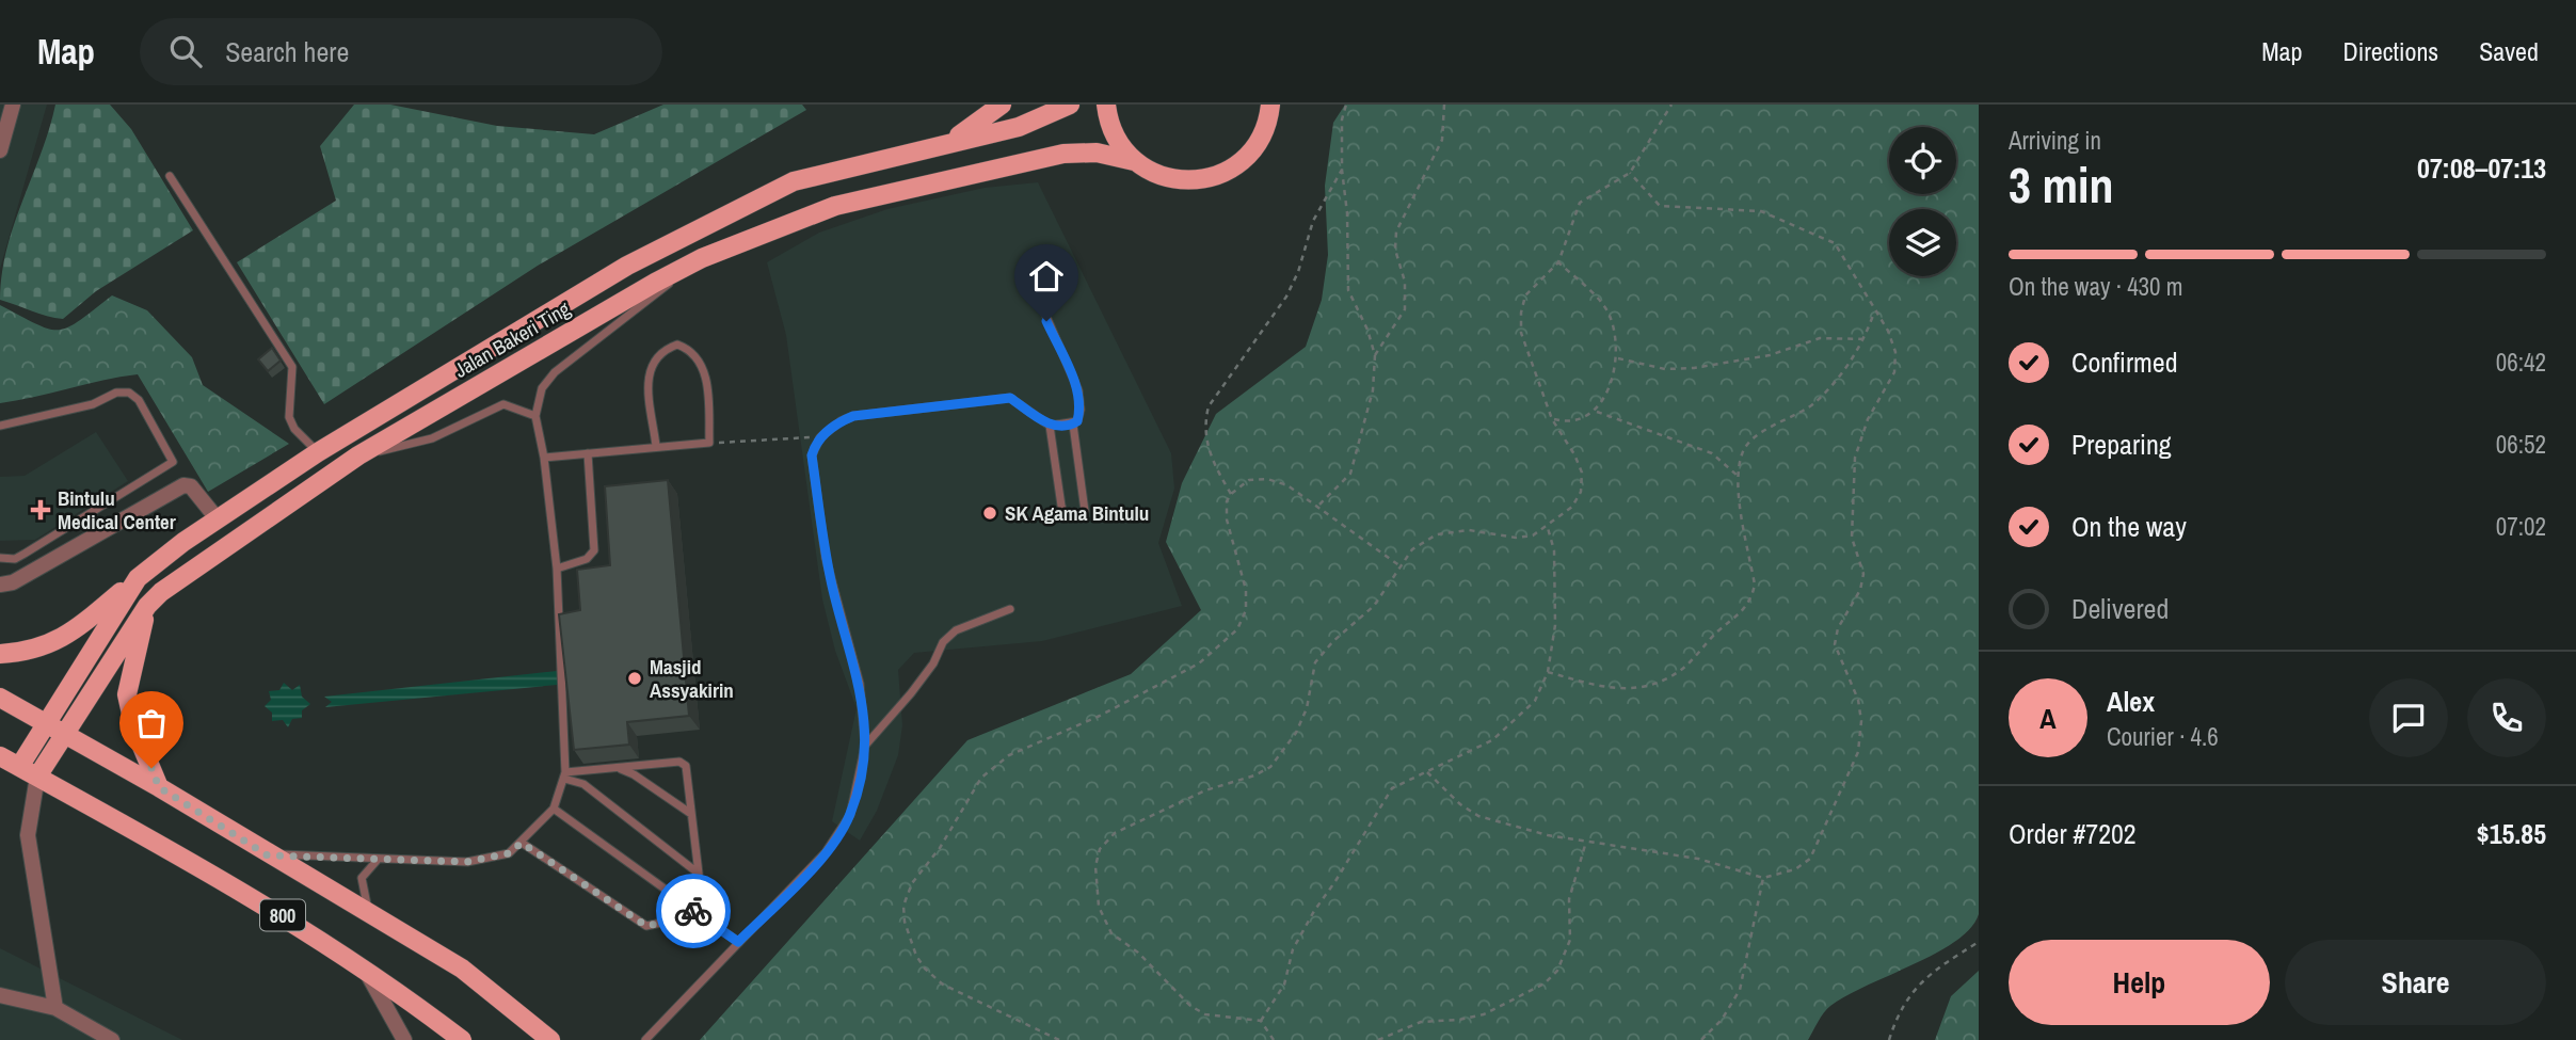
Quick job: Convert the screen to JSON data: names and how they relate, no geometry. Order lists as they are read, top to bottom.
{
  "streets": {
    "main road": ["Jalan Bakeri Ting", "800"]
  },
  "crossings": [
    ["Jalan Bakeri Ting", "800"]
  ],
  "places": {
    "health": ["Bintulu Medical Center"],
    "other": ["SK Agama Bintulu", "Masjid Assyakirin"]
  },
  "page": {
    "header": "Map",
    "search": "Search here",
    "nav": ["Map", "Directions", "Saved"],
    "heading": ["3 min", "Arriving in", "07:08–07:13"],
    "panel": [
      "Alex",
      "Courier · 4.6",
      "Order #7202",
      "$15.85"
    ],
    "bar": "On the way · 430 m",
    "list": [
      ["Confirmed", "06:42"],
      ["Preparing", "06:52"],
      ["On the way", "07:02"],
      "Delivered"
    ],
    "round": "A",
    "buttons": ["Help", "Share"]
  }
}
